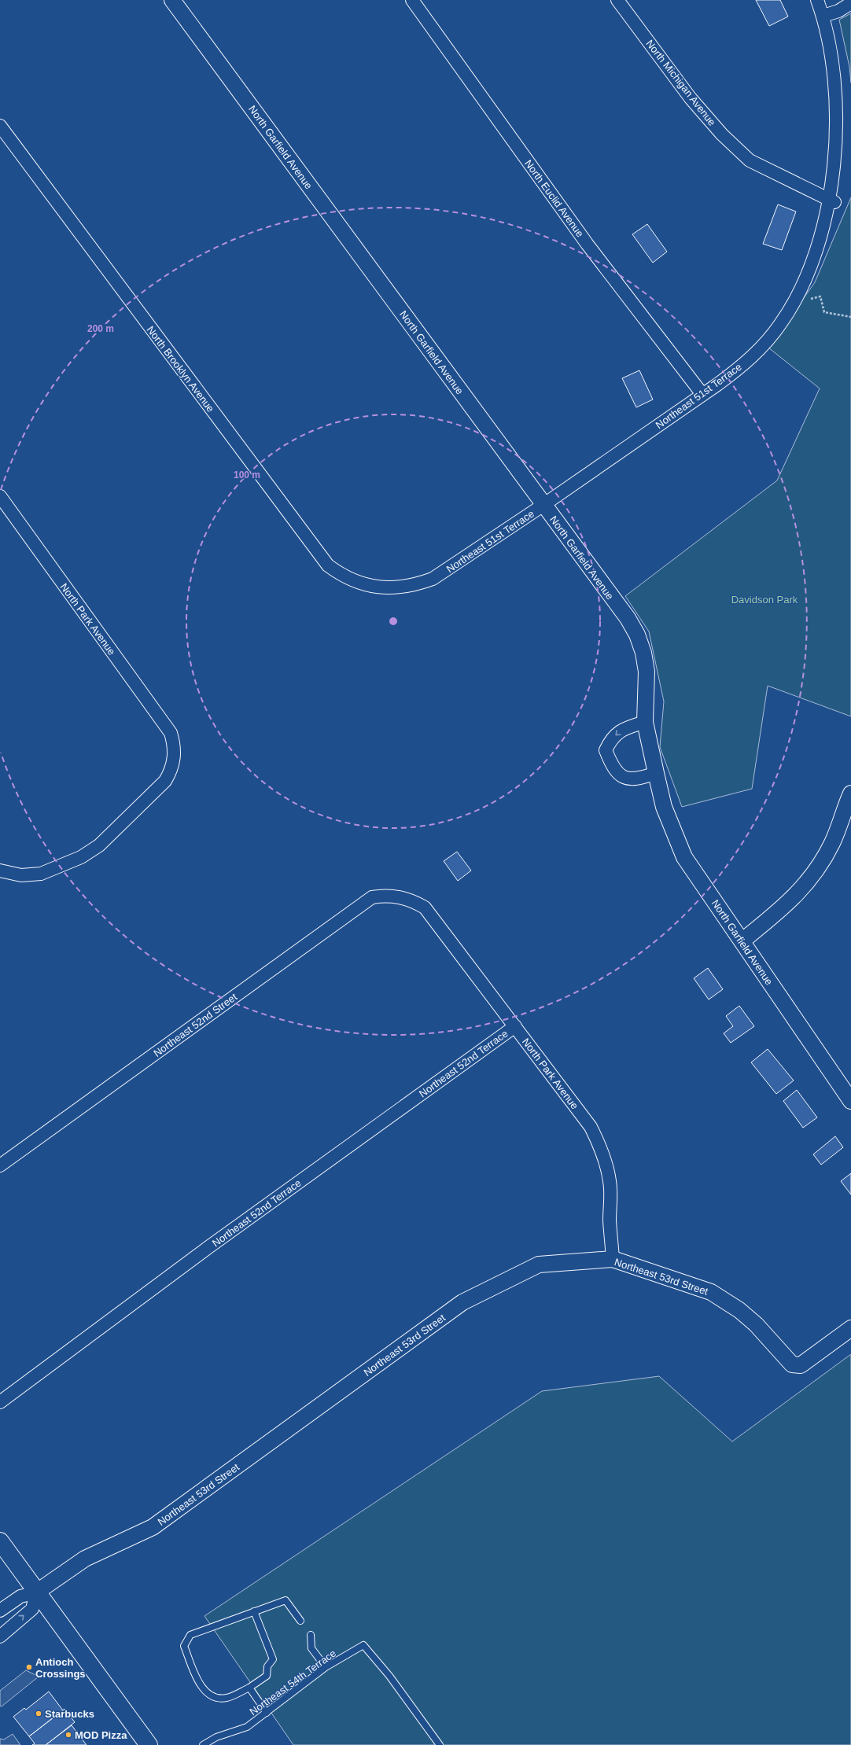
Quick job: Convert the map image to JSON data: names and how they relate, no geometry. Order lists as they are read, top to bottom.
{
  "streets": {
    "street": [
      "North Michigan Avenue",
      "North Garfield Avenue",
      "North Euclid Avenue",
      "North Brooklyn Avenue",
      "Northeast 51st Terrace",
      "North Park Avenue",
      "Northeast 52nd Street",
      "Northeast 52nd Terrace",
      "Northeast 53rd Street"
    ],
    "lane": ["Northeast 54th Terrace"]
  },
  "crossings": [
    ["North Michigan Avenue", "Northeast 51st Terrace"],
    ["North Garfield Avenue", "Northeast 51st Terrace"],
    ["North Euclid Avenue", "Northeast 51st Terrace"],
    ["North Brooklyn Avenue", "Northeast 51st Terrace"],
    ["North Park Avenue", "Northeast 52nd Street"],
    ["North Park Avenue", "Northeast 52nd Terrace"],
    ["North Park Avenue", "Northeast 53rd Street"]
  ],
  "parks": ["Davidson Park"],
  "places": ["Antioch Crossings", "Starbucks", "MOD Pizza"],
  "rings": ["200 m", "100 m"]
}
